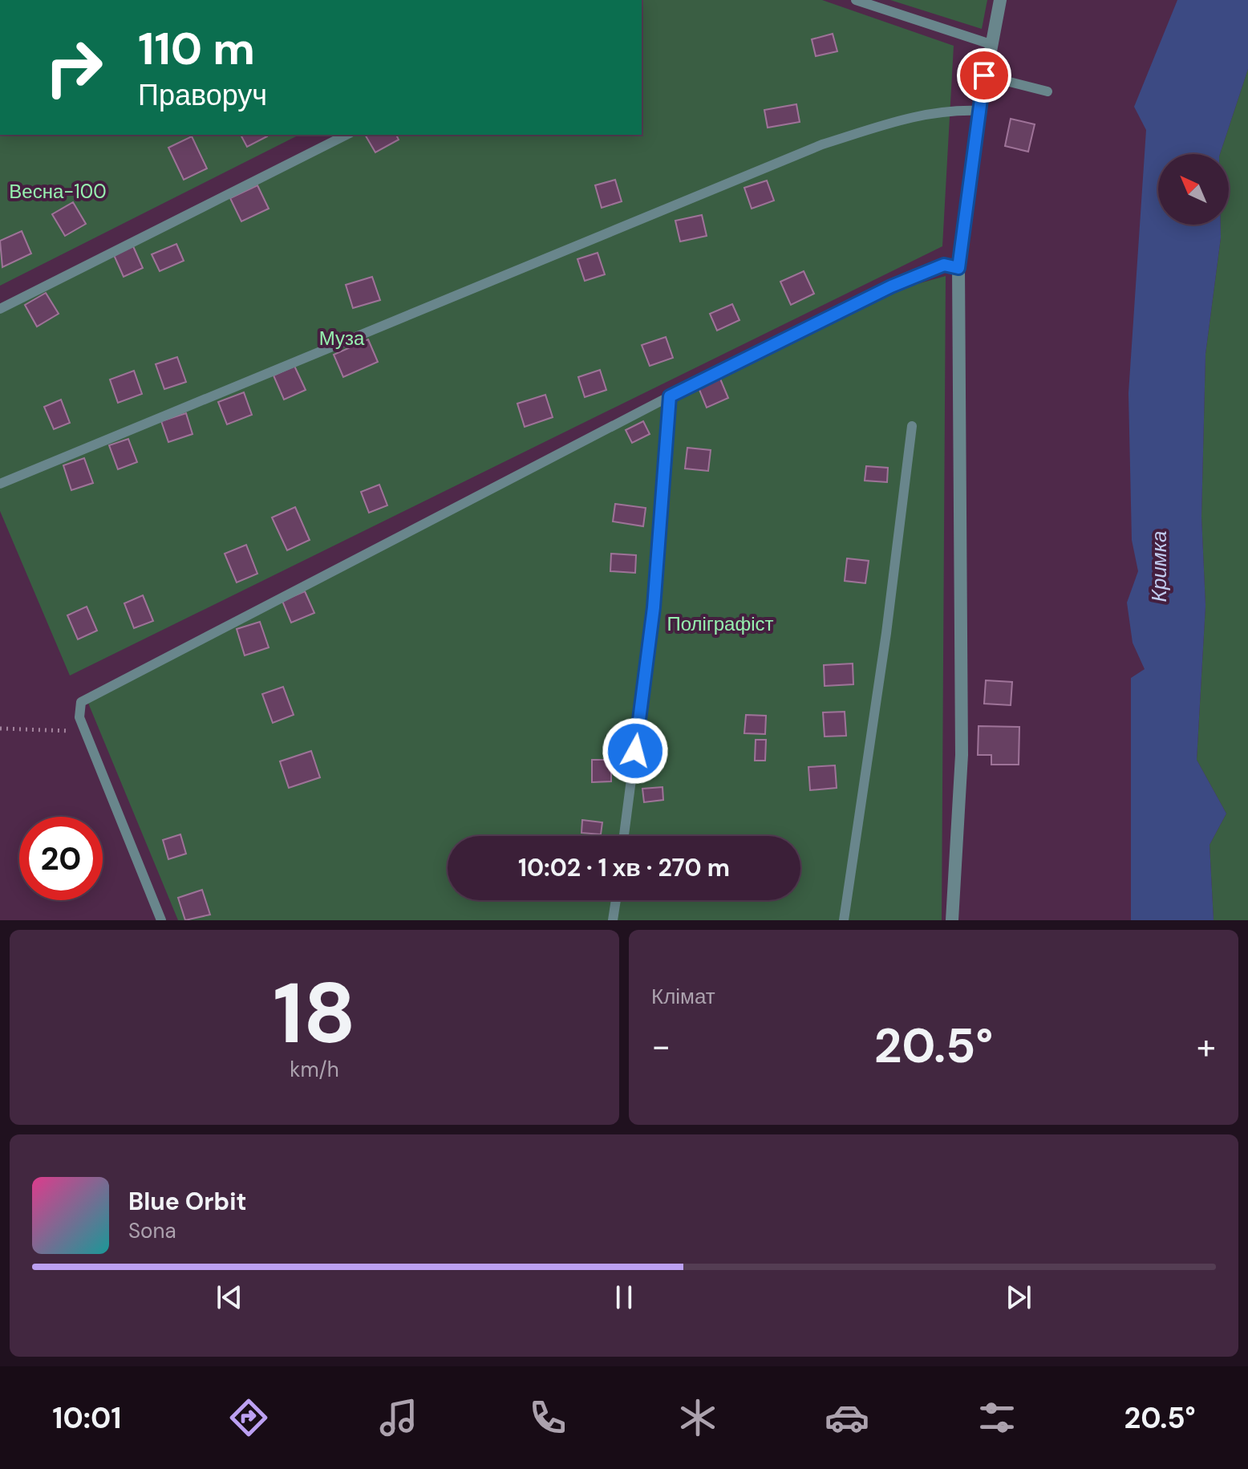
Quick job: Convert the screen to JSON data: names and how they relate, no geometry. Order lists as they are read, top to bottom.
{
  "water": ["Кримка"],
  "parks": ["Весна-100", "Муза", "Поліграфіст"],
  "north": "top left",
  "page": {
    "turn": ["110 m", "Праворуч"],
    "limit": "20",
    "trip": "10:02 · 1 хв · 270 m",
    "tile": [
      ["18", "km/h"],
      "Клімат"
    ],
    "heat": ["−", "20.5°", "+"],
    "song": ["Blue Orbit", "Sona"],
    "tabs": ["10:01", "20.5°"]
  }
}
